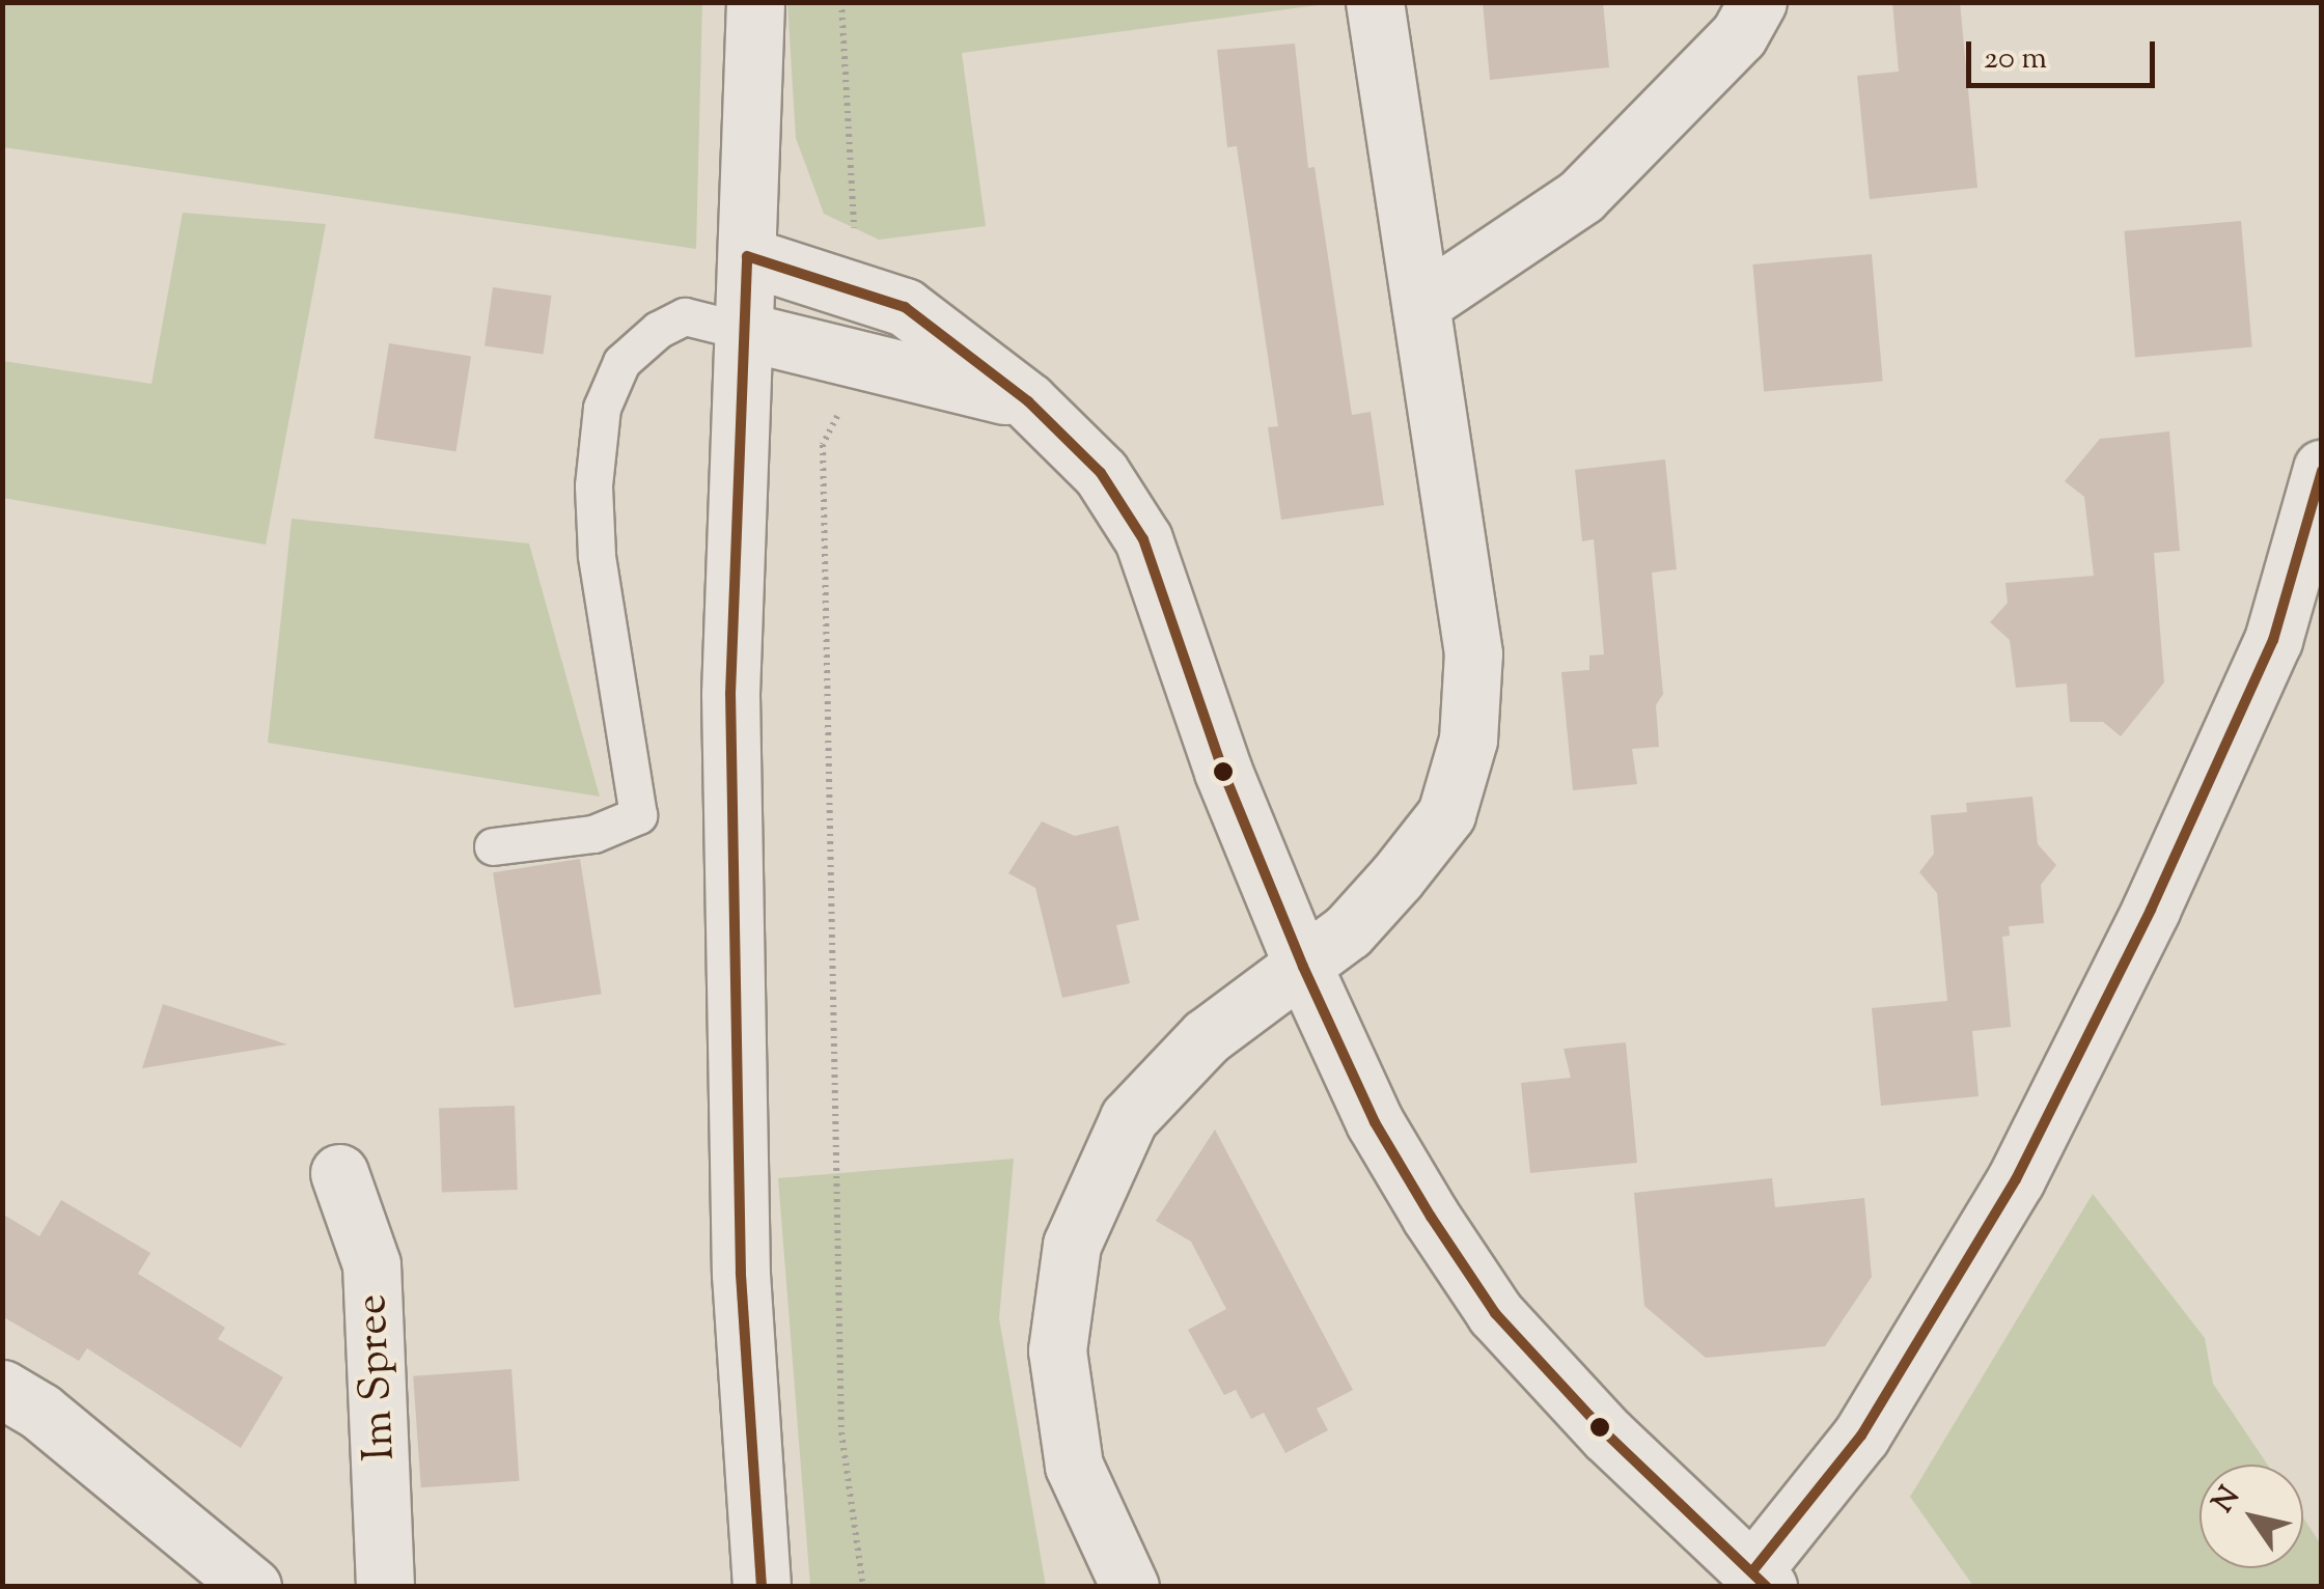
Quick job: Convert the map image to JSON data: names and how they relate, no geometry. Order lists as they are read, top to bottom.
{
  "streets": {
    "street": ["Im Spree"]
  },
  "scale_bar": "20 m",
  "north": "top left"
}
